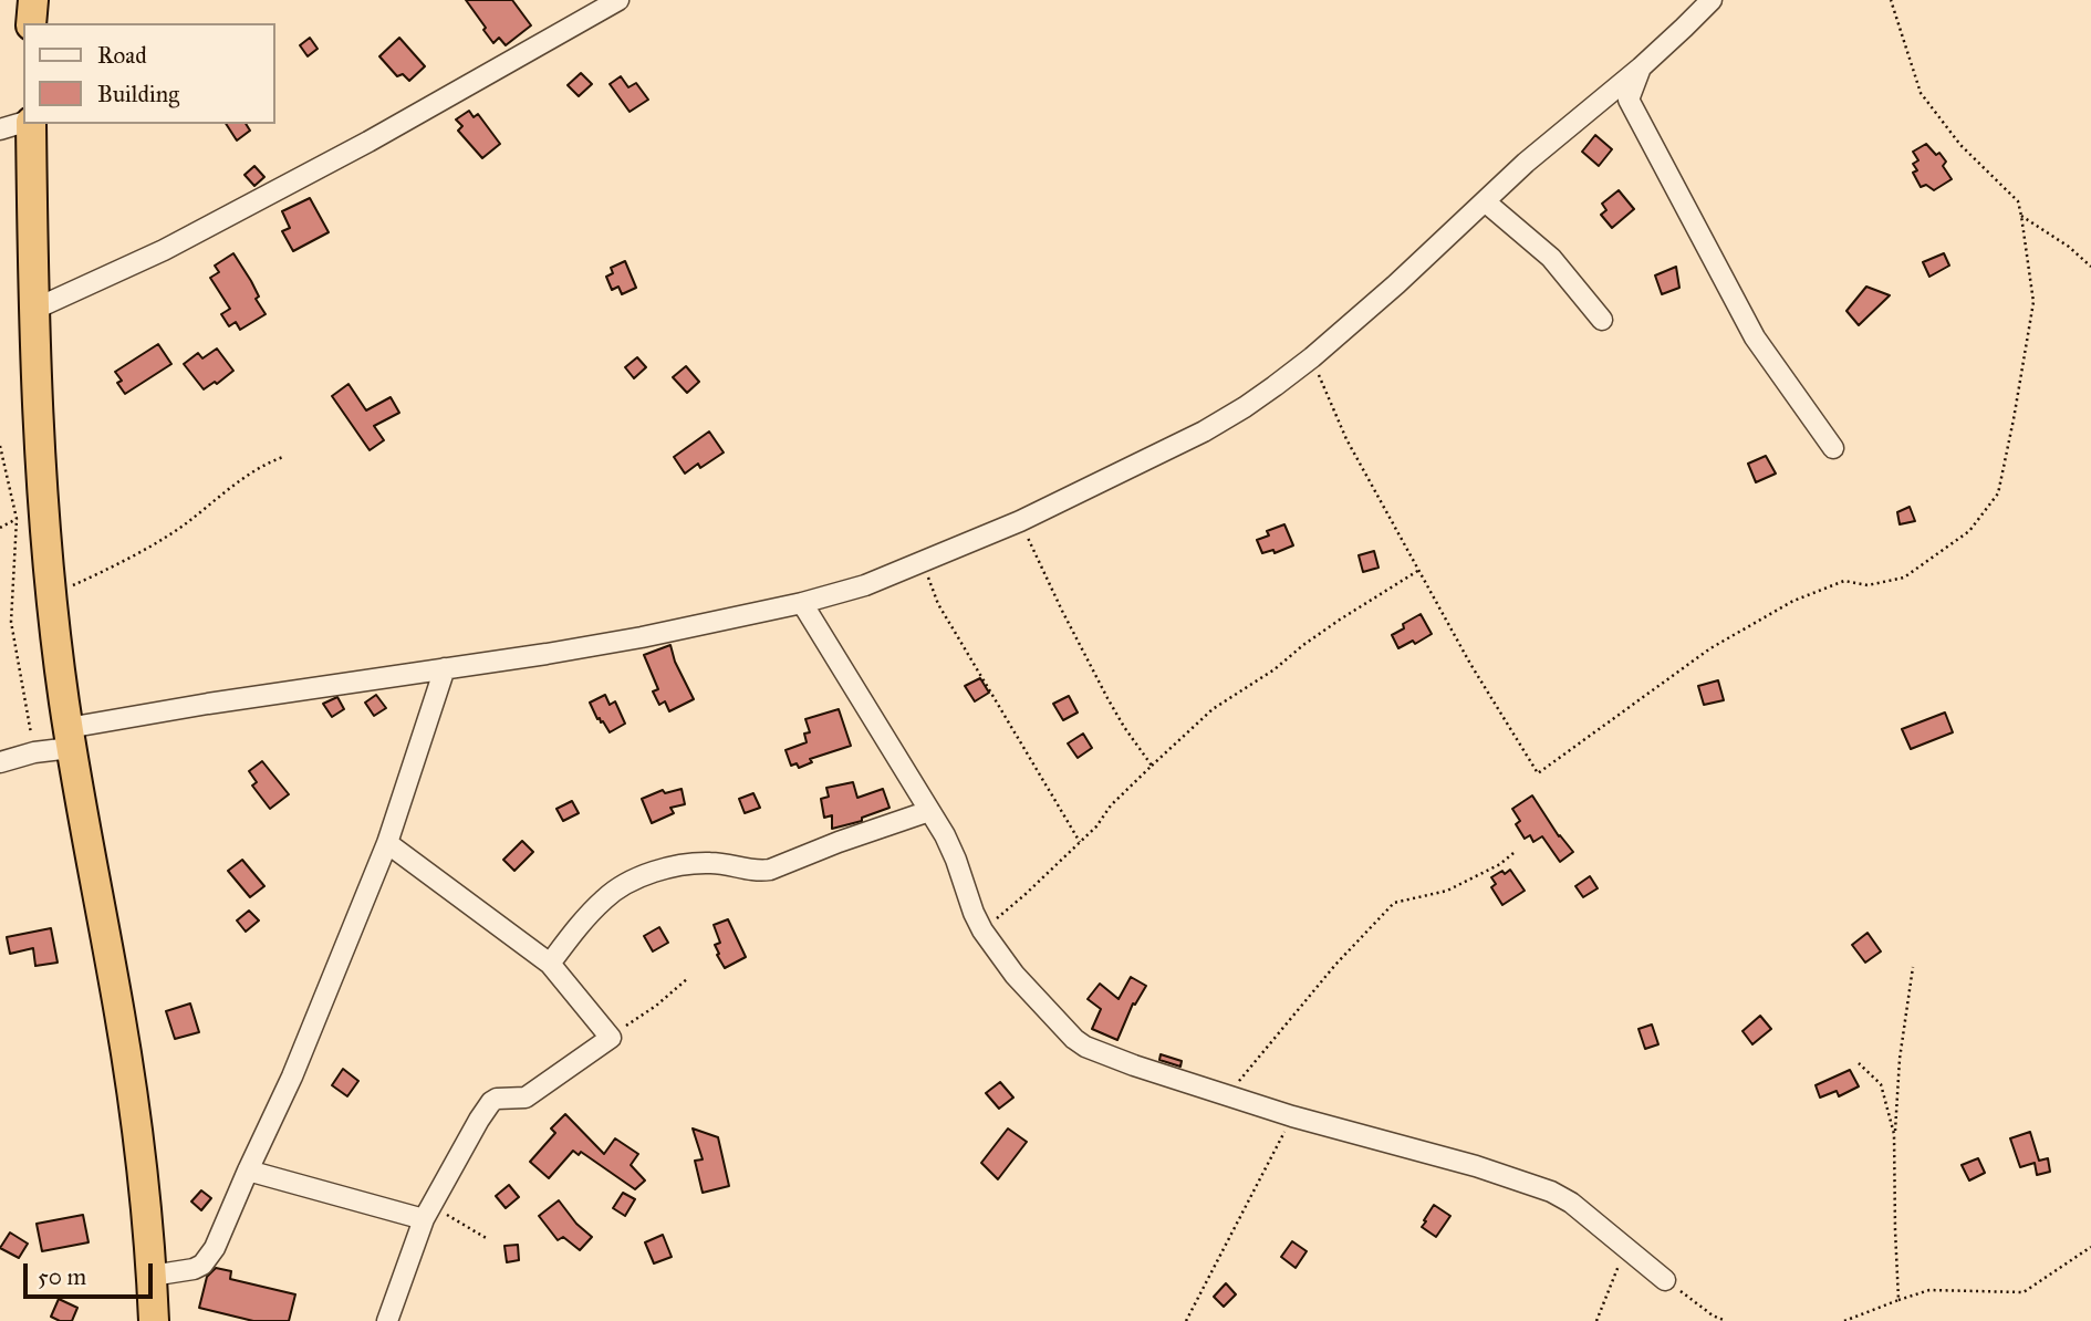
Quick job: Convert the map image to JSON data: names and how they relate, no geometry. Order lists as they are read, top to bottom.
{
  "legend": ["Road", "Building"],
  "scale_bar": "50 m"
}
